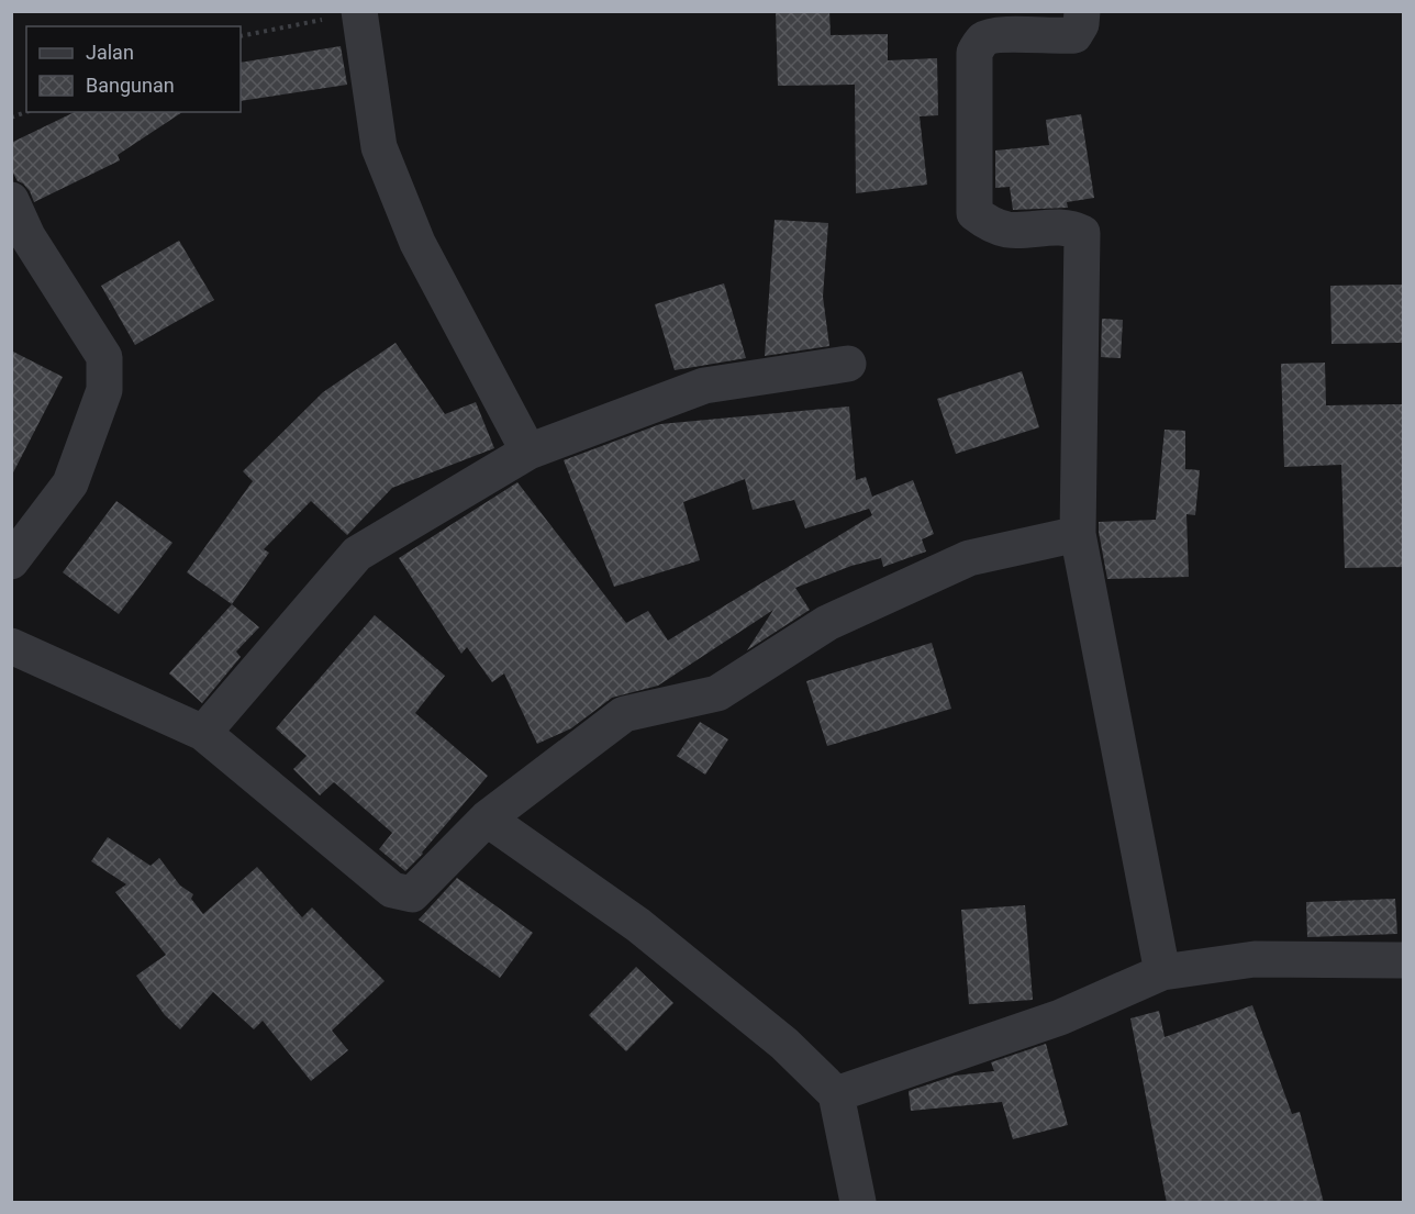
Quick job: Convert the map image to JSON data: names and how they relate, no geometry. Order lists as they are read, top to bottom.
{
  "legend": ["Jalan", "Bangunan"]
}
